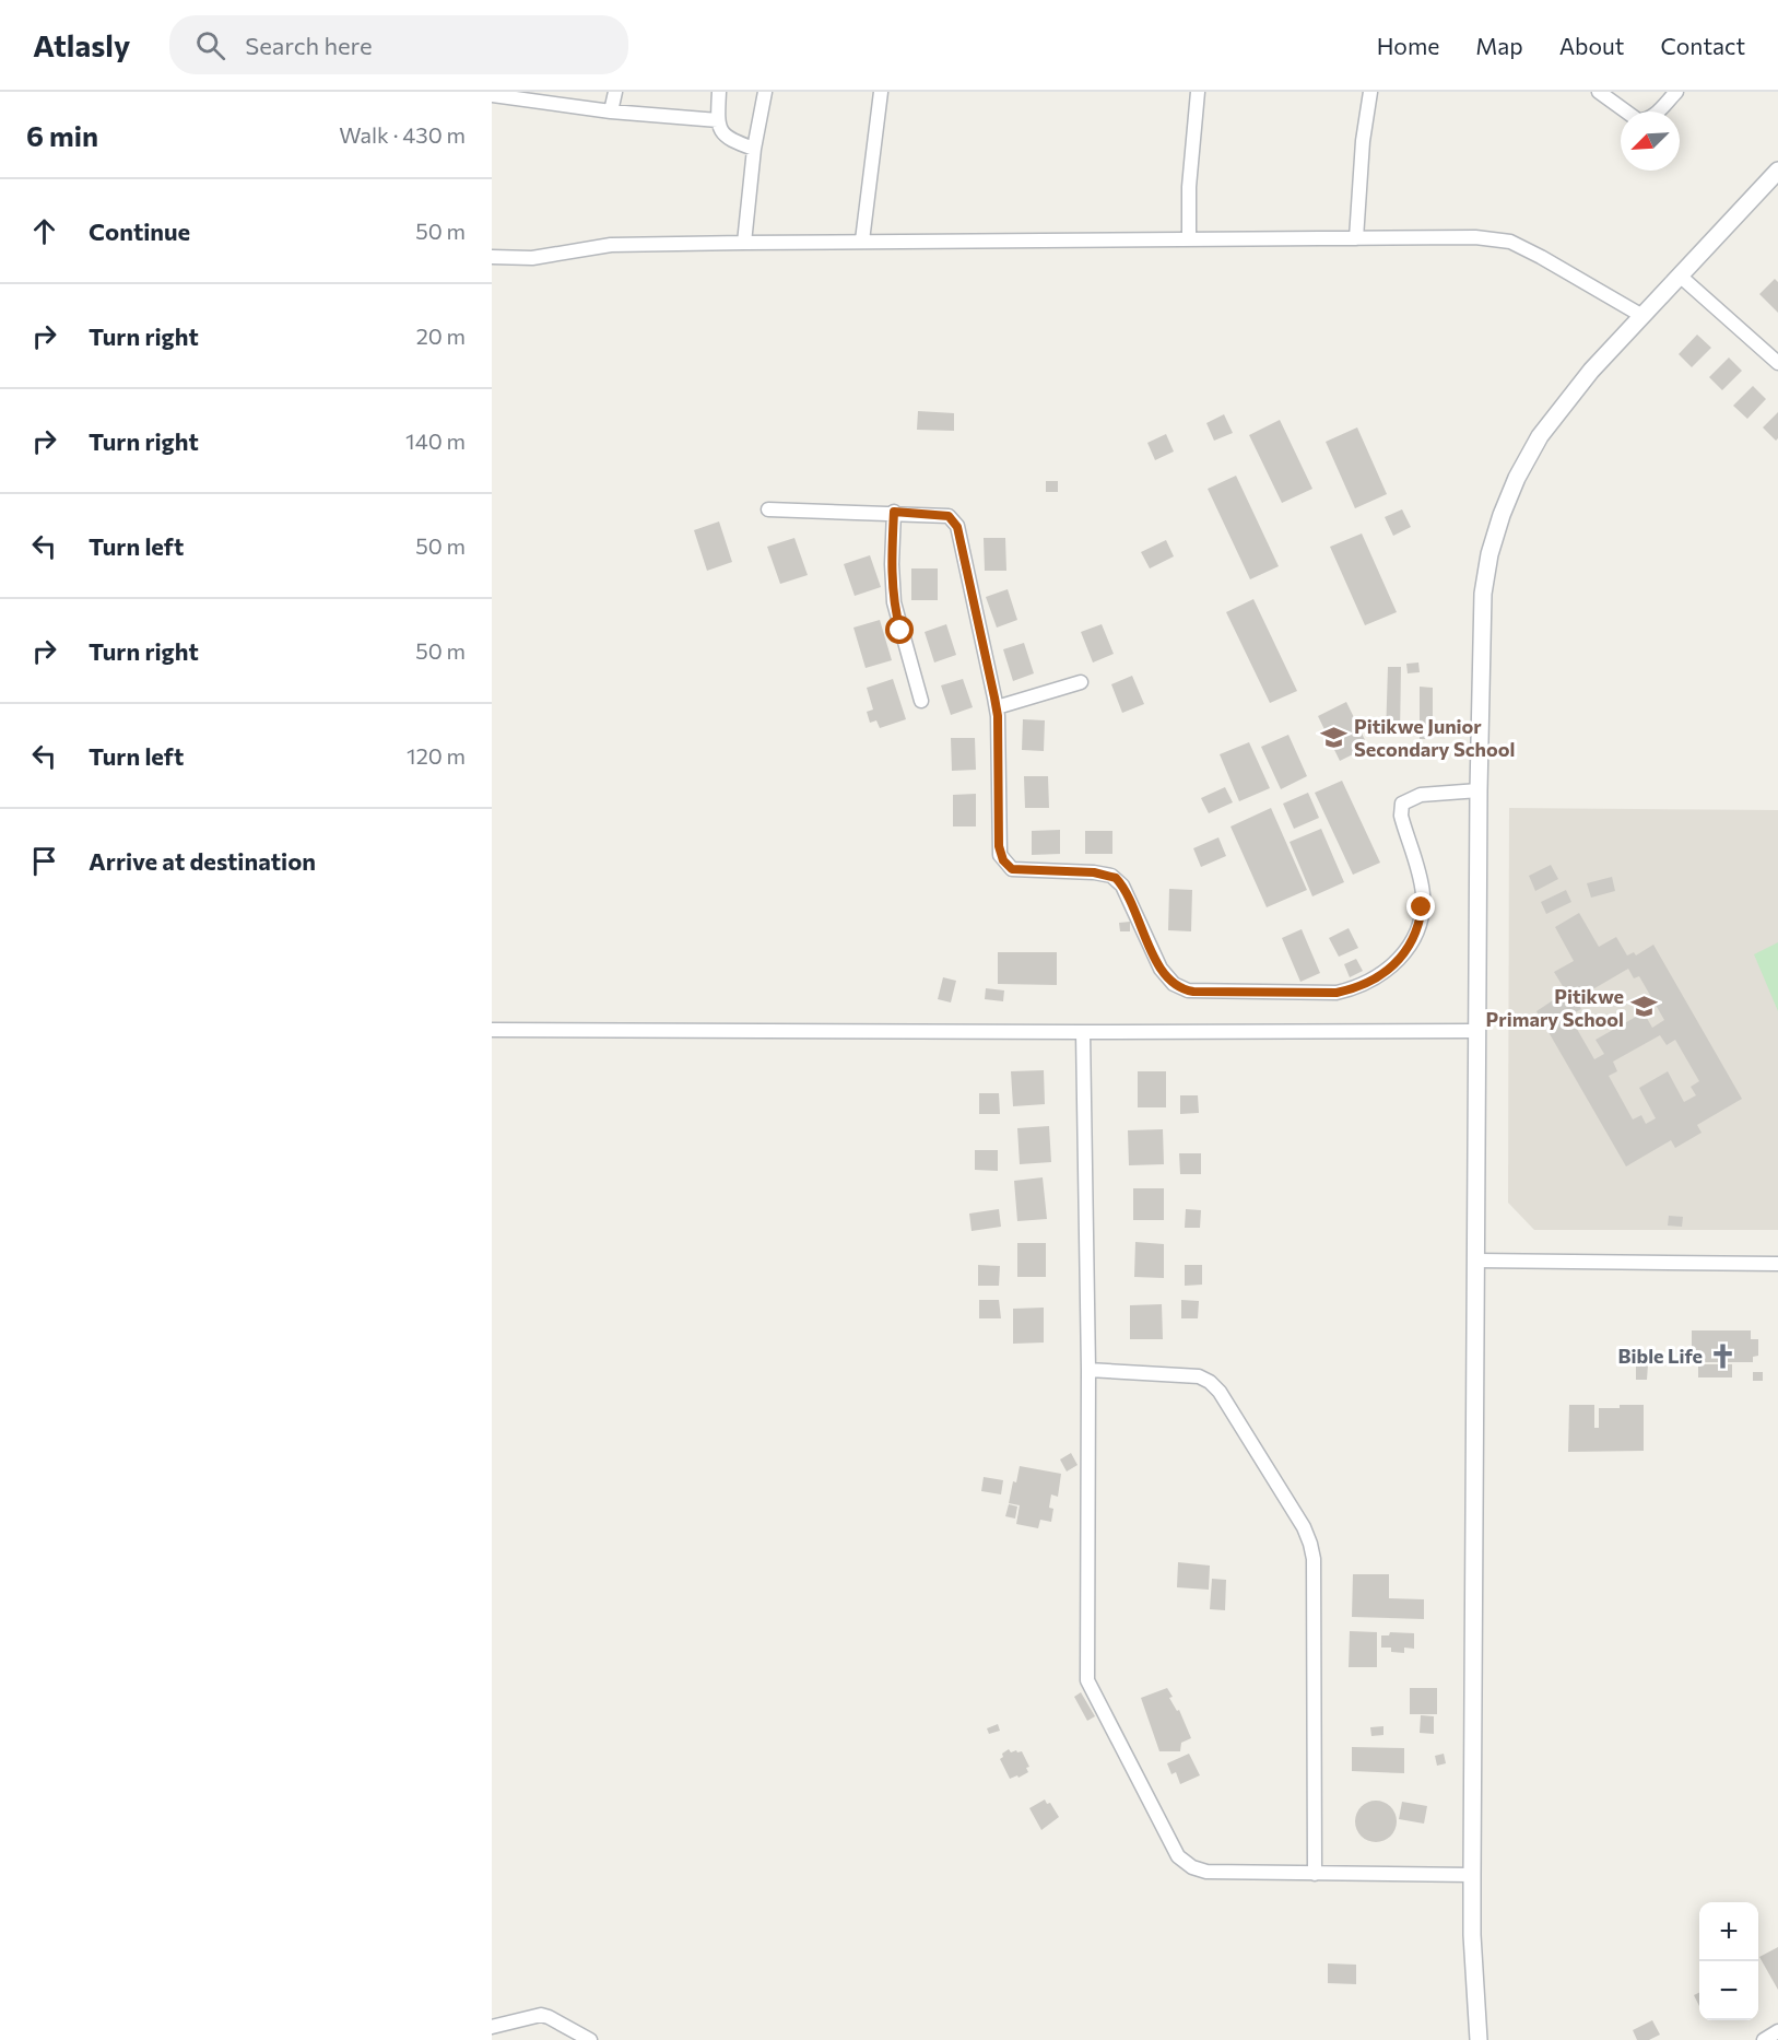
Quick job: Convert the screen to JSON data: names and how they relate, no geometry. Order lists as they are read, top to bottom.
{
  "places": {
    "school or university": ["Pitikwe Junior Secondary School", "Pitikwe Primary School"],
    "church": ["Bible Life"]
  },
  "north": "bottom left",
  "page": {
    "header": "Atlasly",
    "search": "Search here",
    "nav": [
      "Home",
      "Map",
      "About",
      "Contact"
    ],
    "heading": ["6 min", "Walk · 430 m"],
    "list": [
      ["Continue", "50 m"],
      ["Turn right", "20 m"],
      ["Turn right", "140 m"],
      ["Turn left", "50 m"],
      ["Turn right", "50 m"],
      ["Turn left", "120 m"],
      "Arrive at destination"
    ],
    "map_buttons": ["+", "−"]
  }
}
